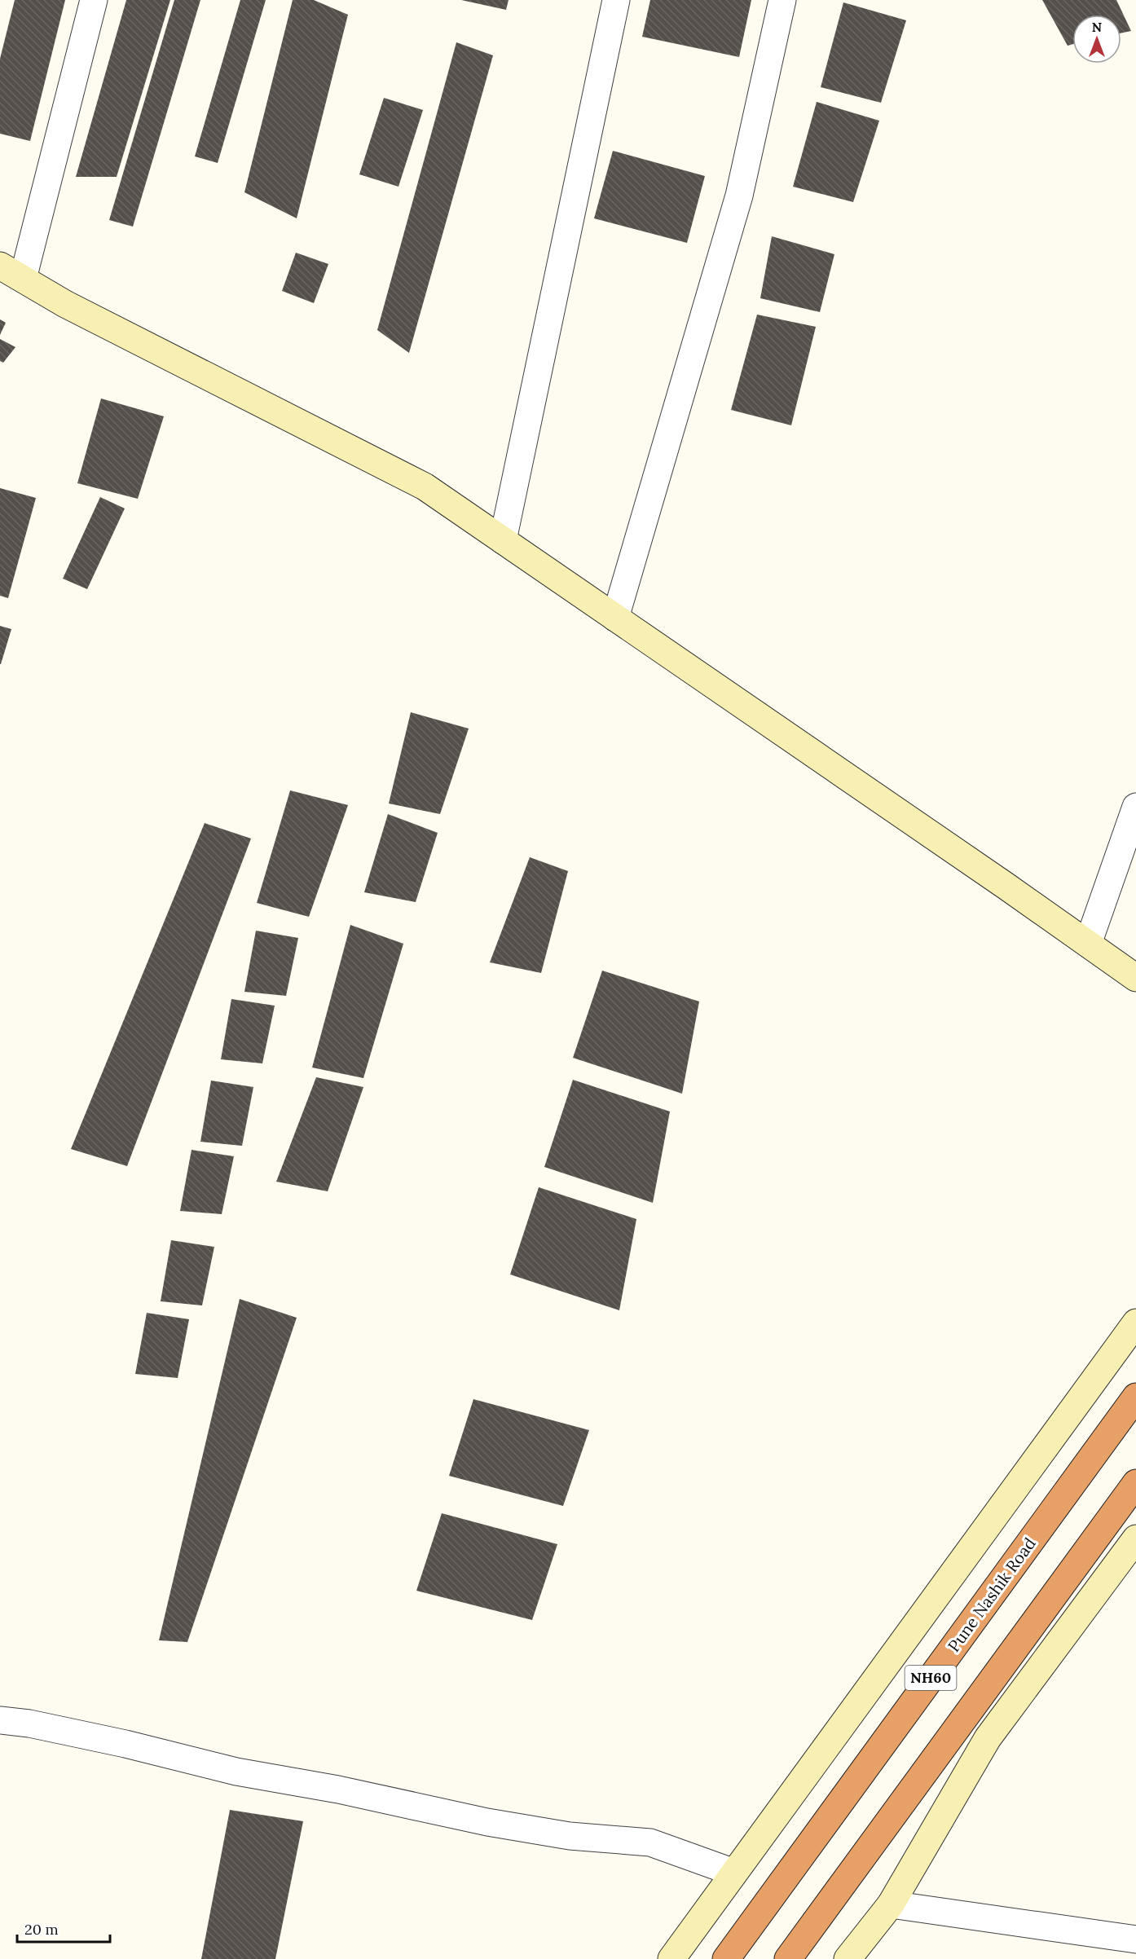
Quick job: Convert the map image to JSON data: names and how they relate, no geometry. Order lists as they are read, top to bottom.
{
  "streets": {
    "highway": ["Pune Nashik Road", "NH60"]
  },
  "scale_bar": "20 m",
  "north": "top"
}
